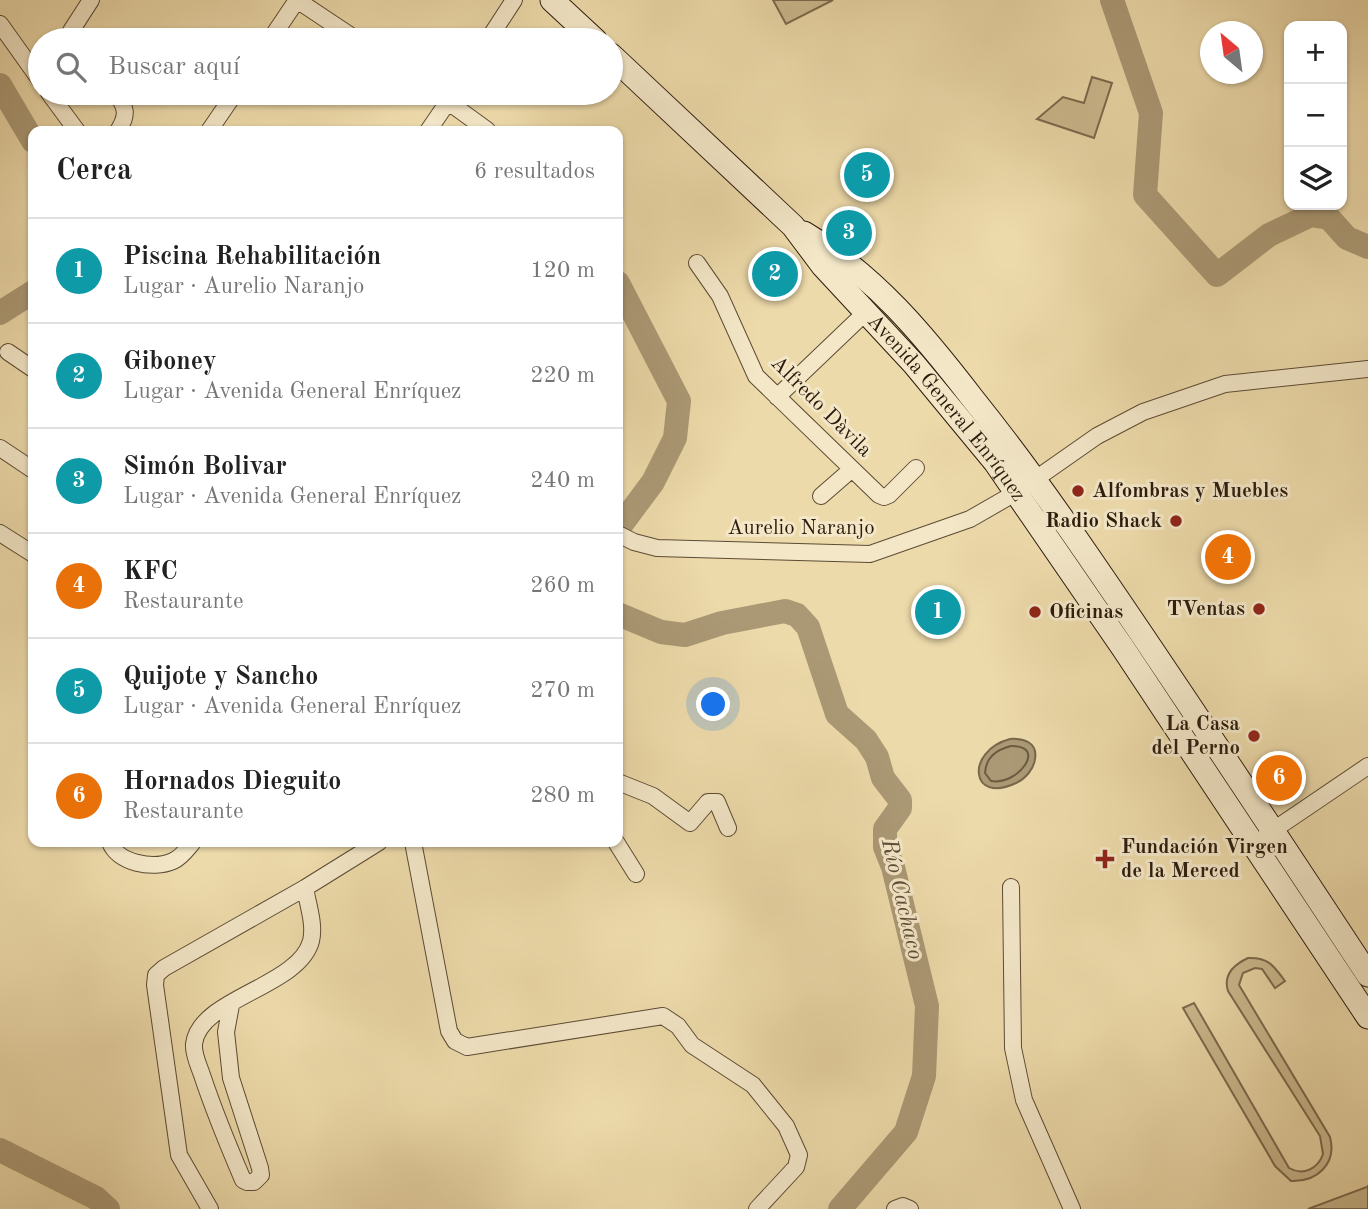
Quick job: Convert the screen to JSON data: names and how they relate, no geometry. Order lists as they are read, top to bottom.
{
  "streets": {
    "main road": ["Avenida General Enríquez"],
    "street": ["Alfredo Dàvila", "Aurelio Naranjo"]
  },
  "crossings": [
    ["Avenida General Enríquez", "Aurelio Naranjo"]
  ],
  "water": ["Río Cachaco"],
  "places": {
    "other": [
      "Alfombras y Muebles",
      "Radio Shack",
      "TVentas",
      "Oficinas",
      "La Casa del Perno"
    ],
    "health": ["Fundación Virgen de la Merced"]
  },
  "north": "top left",
  "page": {
    "map_buttons": ["+", "−"],
    "search": "Buscar aquí",
    "heading": ["Cerca", "6 resultados"],
    "pins": [
      "5",
      "3",
      "2",
      "4",
      "1",
      "6"
    ],
    "list": [
      {
        "mark": "1",
        "name": "Piscina Rehabilitación",
        "note": "Lugar · Aurelio Naranjo",
        "value": "120 m"
      },
      {
        "mark": "2",
        "name": "Giboney",
        "note": "Lugar · Avenida General Enríquez",
        "value": "220 m"
      },
      {
        "mark": "3",
        "name": "Simón Bolivar",
        "note": "Lugar · Avenida General Enríquez",
        "value": "240 m"
      },
      {
        "mark": "4",
        "name": "KFC",
        "note": "Restaurante",
        "value": "260 m"
      },
      {
        "mark": "5",
        "name": "Quijote y Sancho",
        "note": "Lugar · Avenida General Enríquez",
        "value": "270 m"
      },
      {
        "mark": "6",
        "name": "Hornados Dieguito",
        "note": "Restaurante",
        "value": "280 m"
      }
    ]
  }
}
